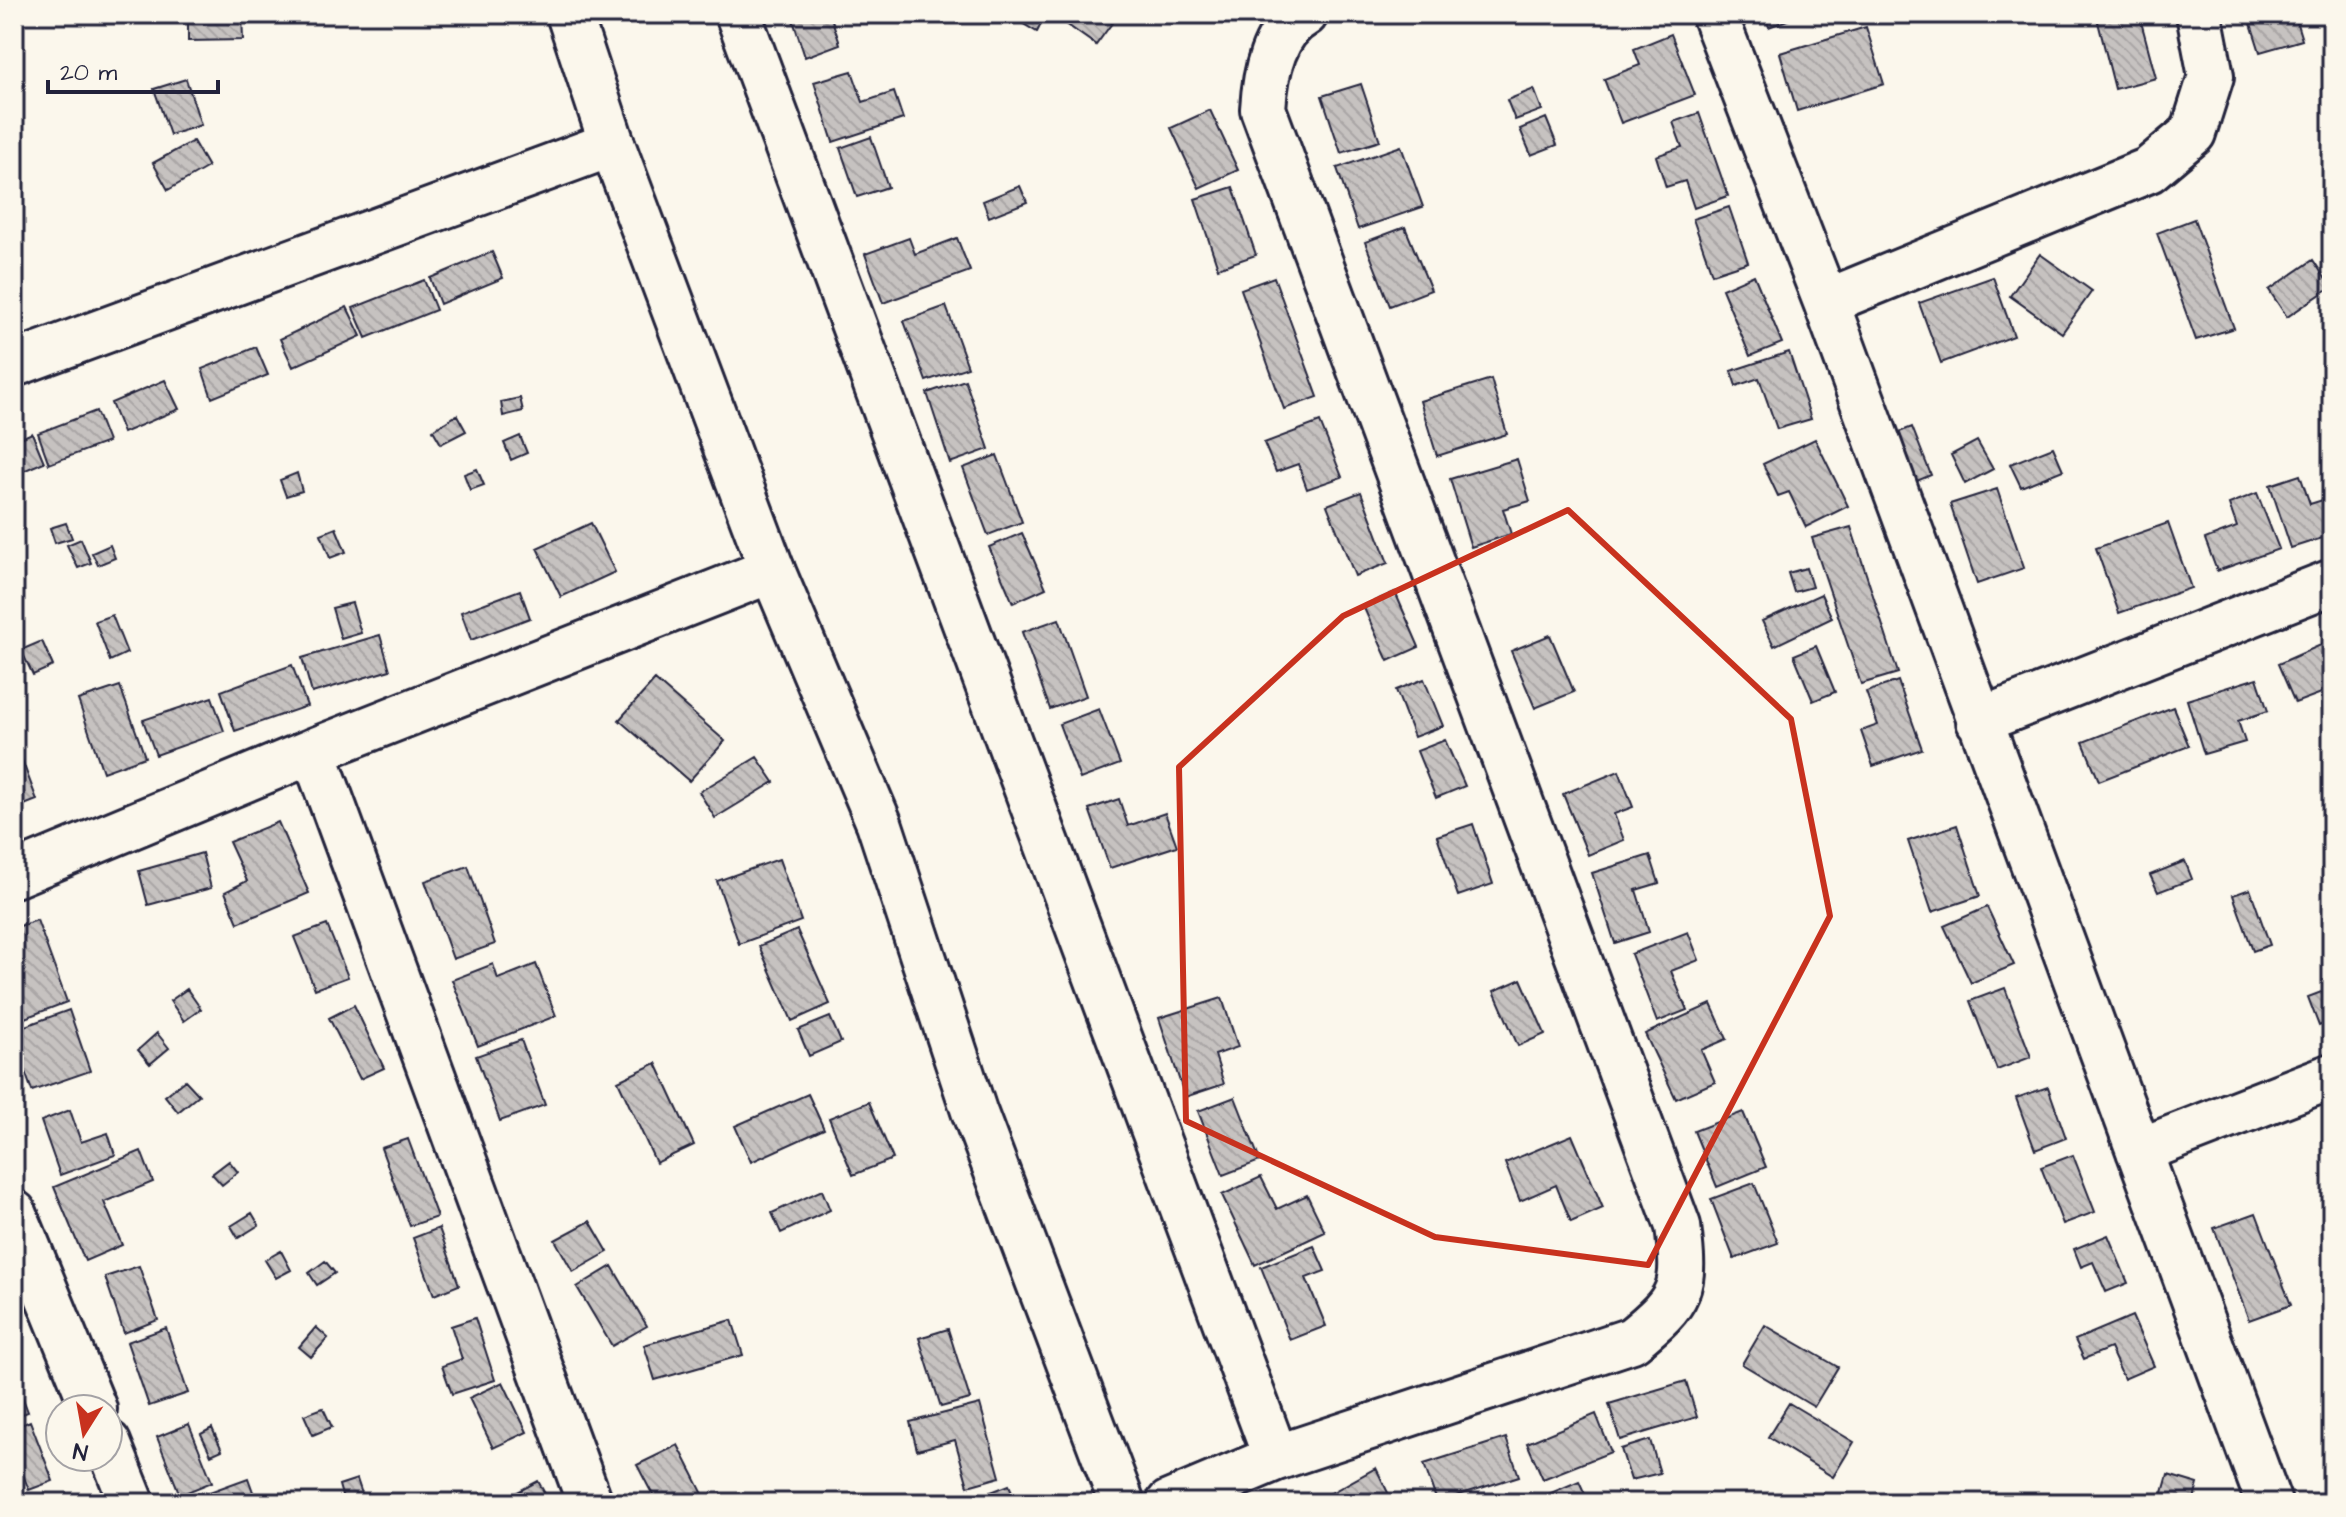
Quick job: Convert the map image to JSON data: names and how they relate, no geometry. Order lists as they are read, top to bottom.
{
  "scale_bar": "20 m",
  "north": "bottom"
}
